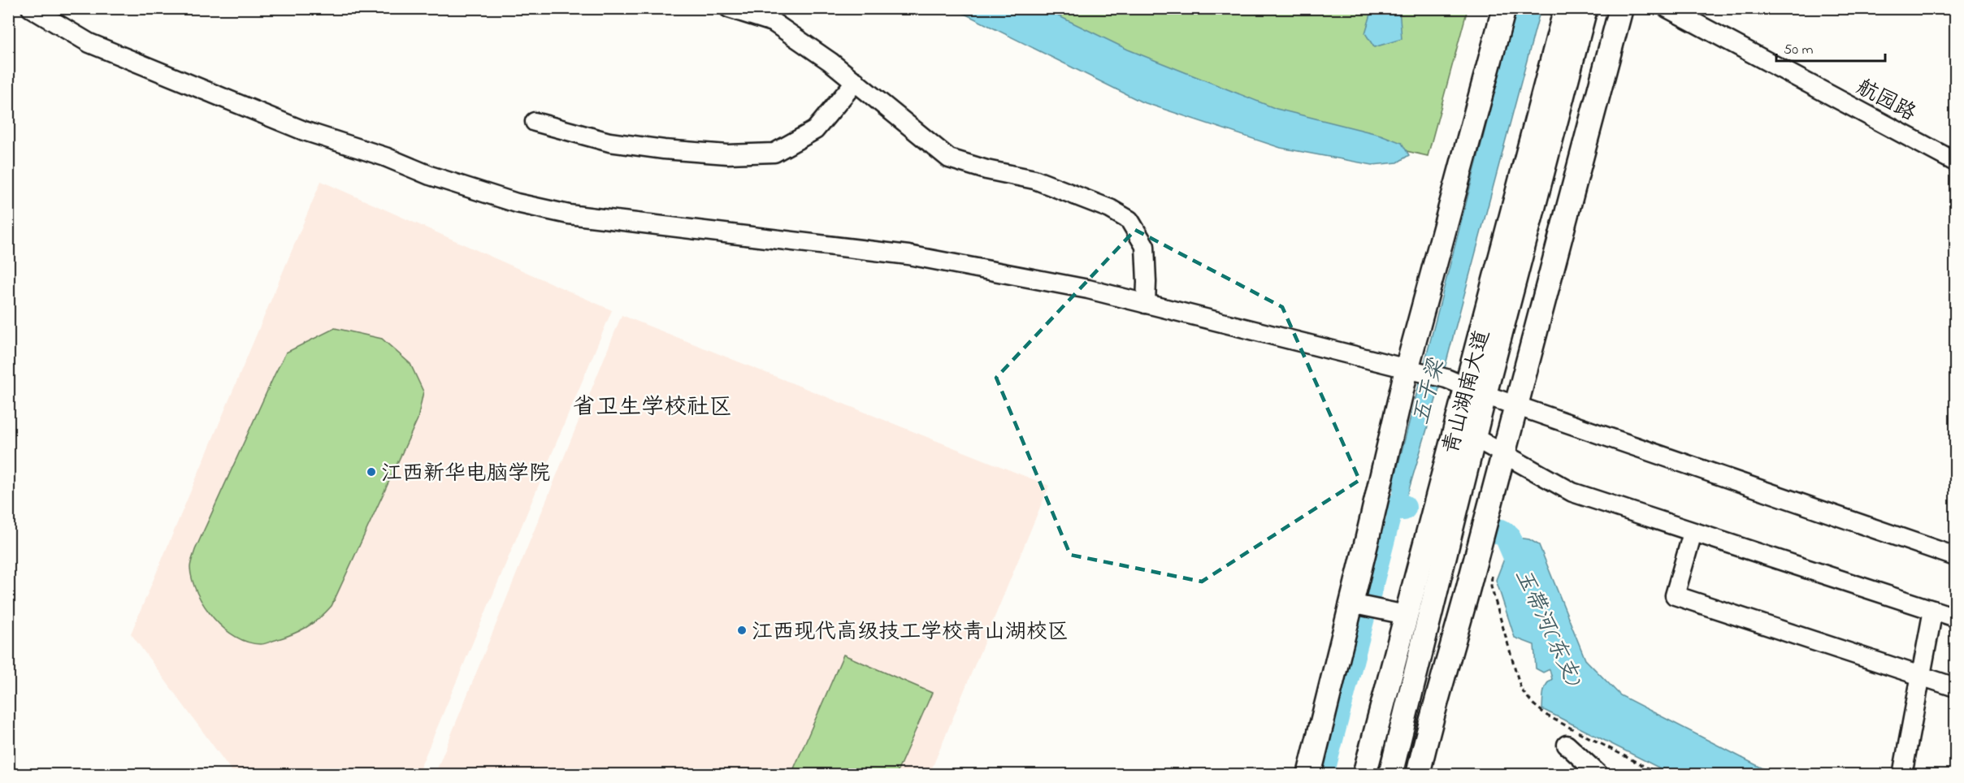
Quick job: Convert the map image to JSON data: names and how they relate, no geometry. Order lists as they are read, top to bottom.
{
  "streets": {
    "main road": ["青山湖南大道"],
    "street": ["航园路"]
  },
  "districts": ["省卫生学校社区"],
  "water": ["五干梁", "玉带河(东支)"],
  "places": ["江西新华电脑学院", "江西现代高级技工学校青山湖校区"],
  "scale_bar": "50 m"
}
